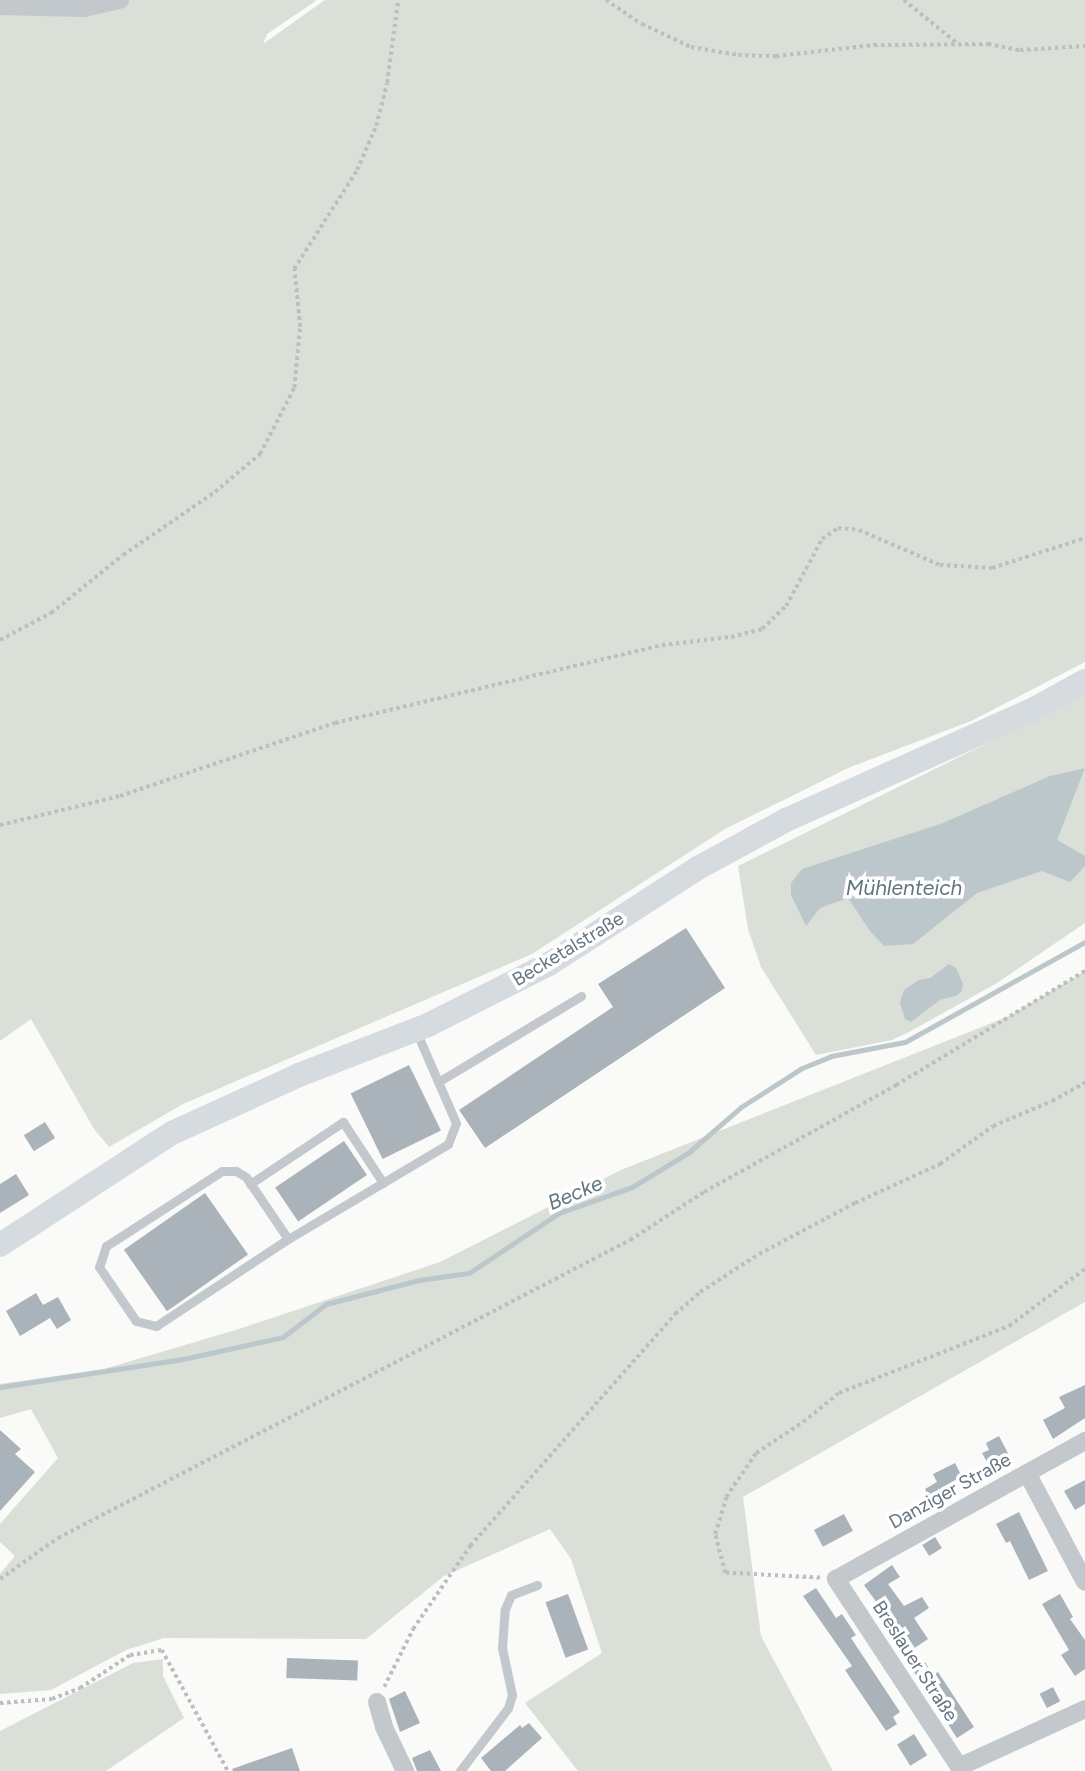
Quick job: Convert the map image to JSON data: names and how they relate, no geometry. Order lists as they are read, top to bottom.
{
  "streets": {
    "main road": ["Becketalstraße"],
    "street": ["Danziger Straße", "Breslauer Straße"]
  },
  "crossings": [
    ["Danziger Straße", "Breslauer Straße"]
  ],
  "water": ["Mühlenteich", "Becke"]
}
